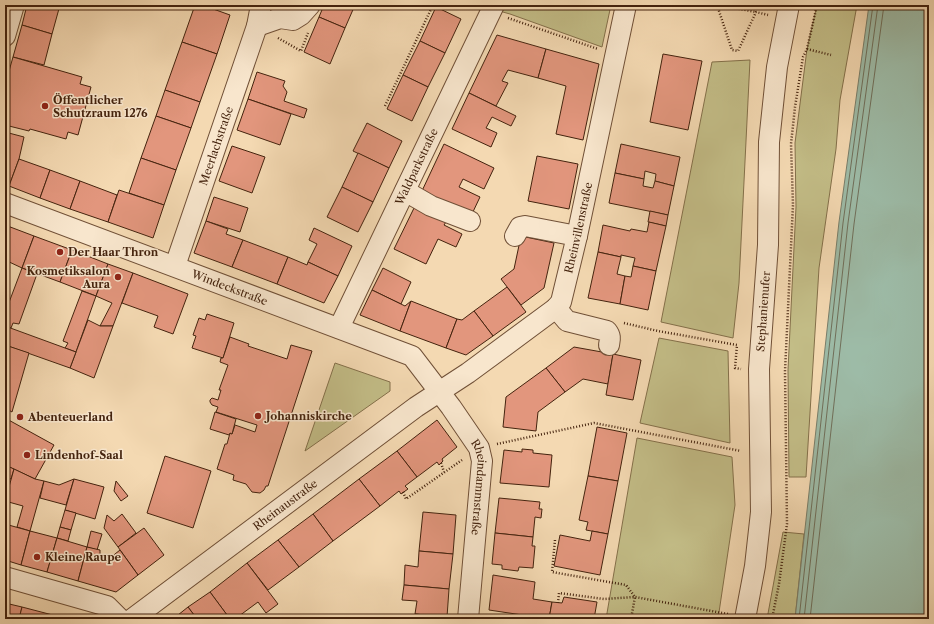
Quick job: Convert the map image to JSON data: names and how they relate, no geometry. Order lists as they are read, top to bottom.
{
  "streets": {
    "street": [
      "Meerlachstraße",
      "Waldparkstraße",
      "Rheinvillenstraße",
      "Windeckstraße",
      "Stephanienufer",
      "Rheindammstraße",
      "Rheinaustraße"
    ]
  },
  "crossings": [
    ["Meerlachstraße", "Windeckstraße"],
    ["Waldparkstraße", "Windeckstraße"],
    ["Rheinvillenstraße", "Windeckstraße"],
    ["Rheinvillenstraße", "Rheindammstraße"],
    ["Rheinvillenstraße", "Rheinaustraße"],
    ["Windeckstraße", "Rheindammstraße"],
    ["Windeckstraße", "Rheinaustraße"],
    ["Rheindammstraße", "Rheinaustraße"]
  ],
  "places": [
    "Öffentlicher Schutzraum 1276",
    "Der Haar Thron",
    "Kosmetiksalon Aura",
    "Johanniskirche",
    "Abenteuerland",
    "Lindenhof-Saal",
    "Kleine Raupe"
  ]
}
